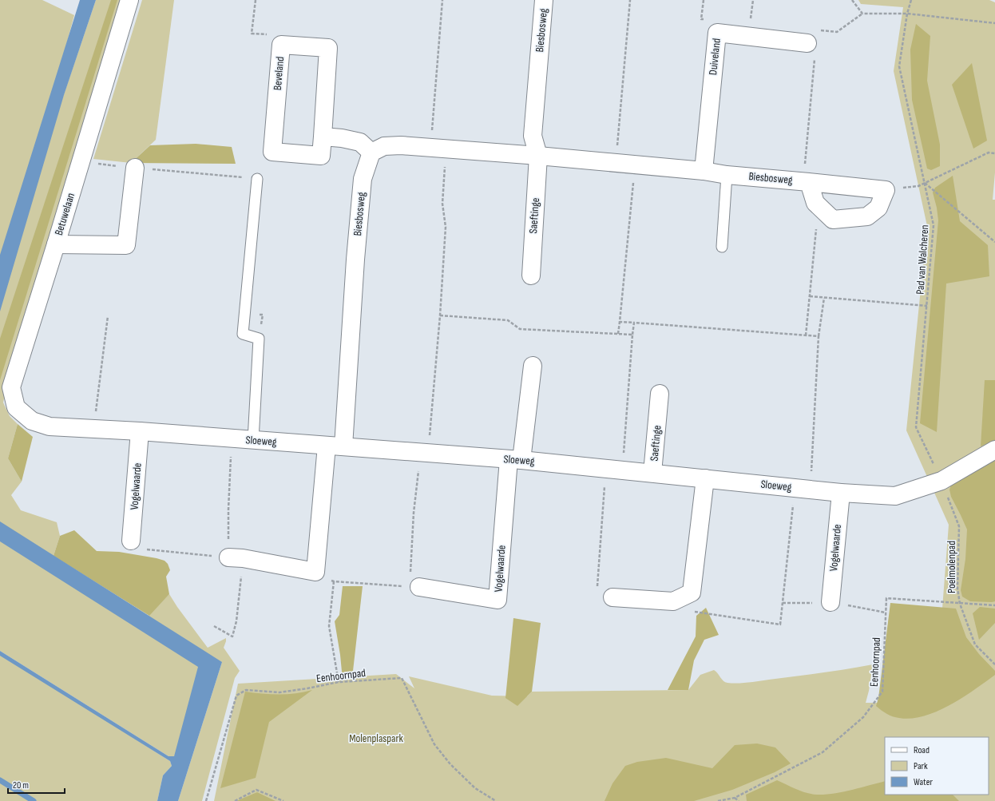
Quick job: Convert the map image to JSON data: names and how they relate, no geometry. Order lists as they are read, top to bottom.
{
  "streets": {
    "street": [
      "Biesbosweg",
      "Duiveland",
      "Beveland",
      "Betuwelaan",
      "Saeftinge",
      "Sloeweg",
      "Vogelwaarde"
    ],
    "path": ["Pad van Walcheren", "Poelmolenpad", "Eenhoornpad"]
  },
  "crossings": [
    ["Biesbosweg", "Duiveland"],
    ["Biesbosweg", "Saeftinge"],
    ["Biesbosweg", "Sloeweg"],
    ["Betuwelaan", "Sloeweg"],
    ["Saeftinge", "Sloeweg"],
    ["Pad van Walcheren", "Sloeweg"],
    ["Pad van Walcheren", "Poelmolenpad"],
    ["Sloeweg", "Vogelwaarde"],
    ["Sloeweg", "Poelmolenpad"],
    ["Poelmolenpad", "Eenhoornpad"]
  ],
  "parks": ["Molenplaspark"],
  "legend": ["Road", "Park", "Water"],
  "scale_bar": "20 m"
}
